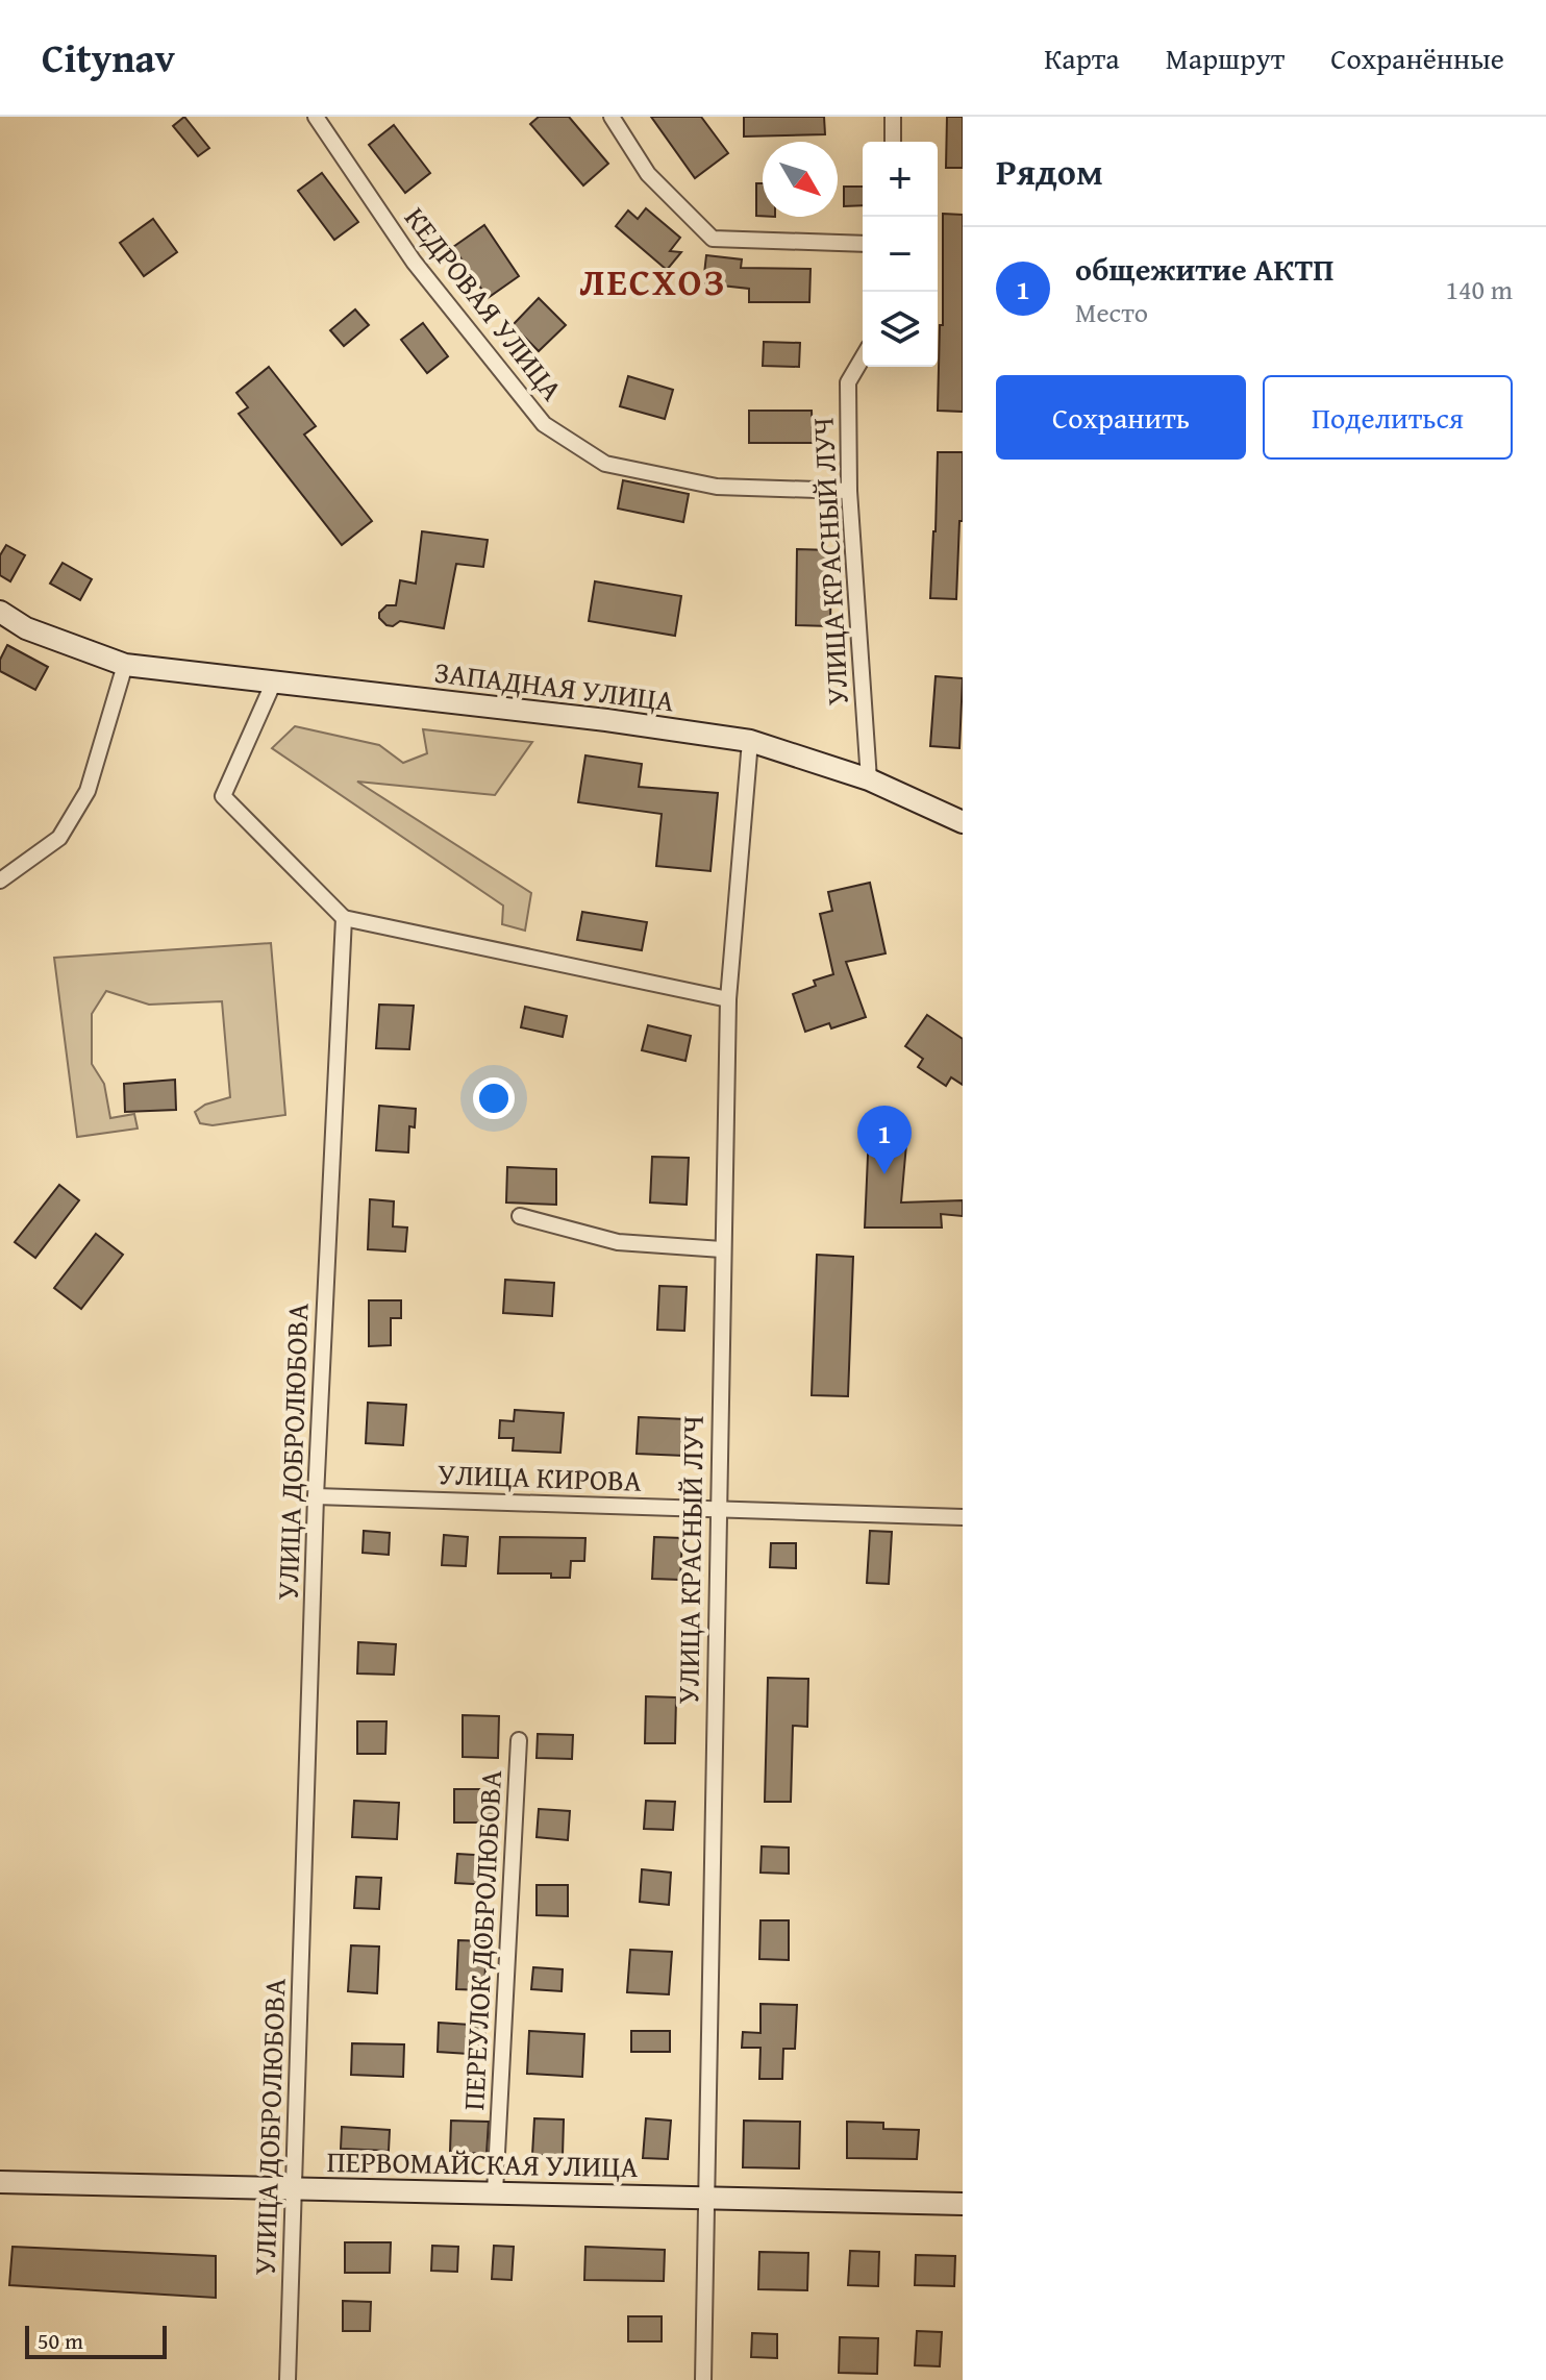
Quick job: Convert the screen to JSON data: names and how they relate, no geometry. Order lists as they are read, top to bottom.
{
  "streets": {
    "street": [
      "КЕДРОВАЯ УЛИЦА",
      "УЛИЦА КРАСНЫЙ ЛУЧ",
      "ЗАПАДНАЯ УЛИЦА",
      "УЛИЦА ДОБРОЛЮБОВА",
      "УЛИЦА КИРОВА",
      "ПЕРЕУЛОК ДОБРОЛЮБОВА",
      "ПЕРВОМАЙСКАЯ УЛИЦА"
    ]
  },
  "crossings": [
    ["КЕДРОВАЯ УЛИЦА", "УЛИЦА КРАСНЫЙ ЛУЧ"],
    ["УЛИЦА КРАСНЫЙ ЛУЧ", "ЗАПАДНАЯ УЛИЦА"],
    ["УЛИЦА КРАСНЫЙ ЛУЧ", "УЛИЦА КИРОВА"],
    ["УЛИЦА КРАСНЫЙ ЛУЧ", "ПЕРВОМАЙСКАЯ УЛИЦА"],
    ["УЛИЦА ДОБРОЛЮБОВА", "УЛИЦА КИРОВА"],
    ["УЛИЦА ДОБРОЛЮБОВА", "ПЕРВОМАЙСКАЯ УЛИЦА"],
    ["ПЕРЕУЛОК ДОБРОЛЮБОВА", "ПЕРВОМАЙСКАЯ УЛИЦА"]
  ],
  "districts": ["ЛЕСХОЗ"],
  "scale_bar": "50 m",
  "north": "bottom right",
  "page": {
    "header": "Citynav",
    "nav": ["Карта", "Маршрут", "Сохранённые"],
    "heading": "Рядом",
    "map_buttons": ["+", "−"],
    "list": [
      {
        "mark": "1",
        "name": "общежитие АКТП",
        "note": "Место",
        "value": "140 m"
      }
    ],
    "buttons": ["Сохранить", "Поделиться"],
    "pins": "1",
    "scale": "50 m"
  }
}
